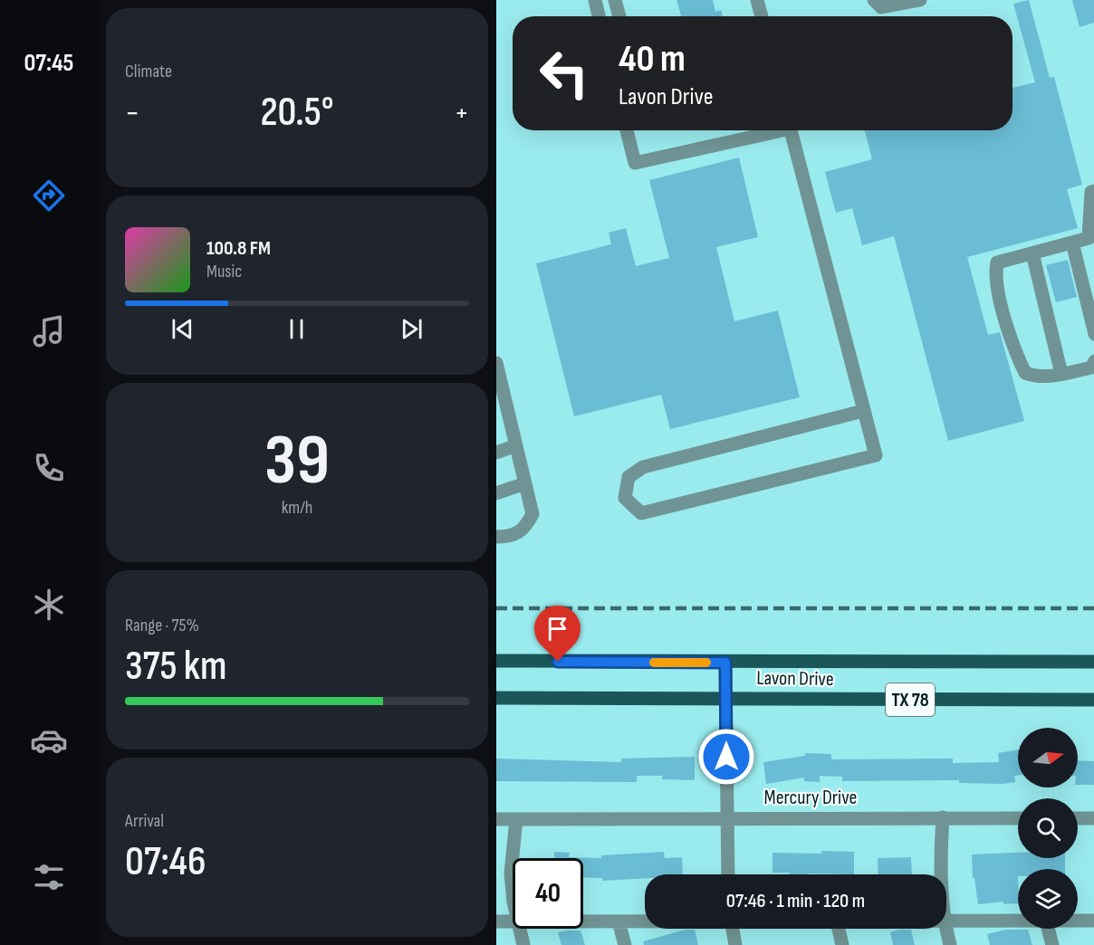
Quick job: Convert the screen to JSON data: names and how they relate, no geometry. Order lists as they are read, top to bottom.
{
  "streets": {
    "main road": ["Lavon Drive", "TX 78"],
    "street": ["Mercury Drive"]
  },
  "north": "right",
  "page": {
    "tabs": "07:45",
    "tile": [
      "Climate",
      ["39", "km/h"],
      ["Range · 75%", "375 km"],
      ["Arrival", "07:46"]
    ],
    "turn": ["40 m", "Lavon Drive"],
    "heat": ["−", "20.5°", "+"],
    "song": ["100.8 FM", "Music"],
    "limit": "40",
    "trip": "07:46 · 1 min · 120 m"
  }
}
